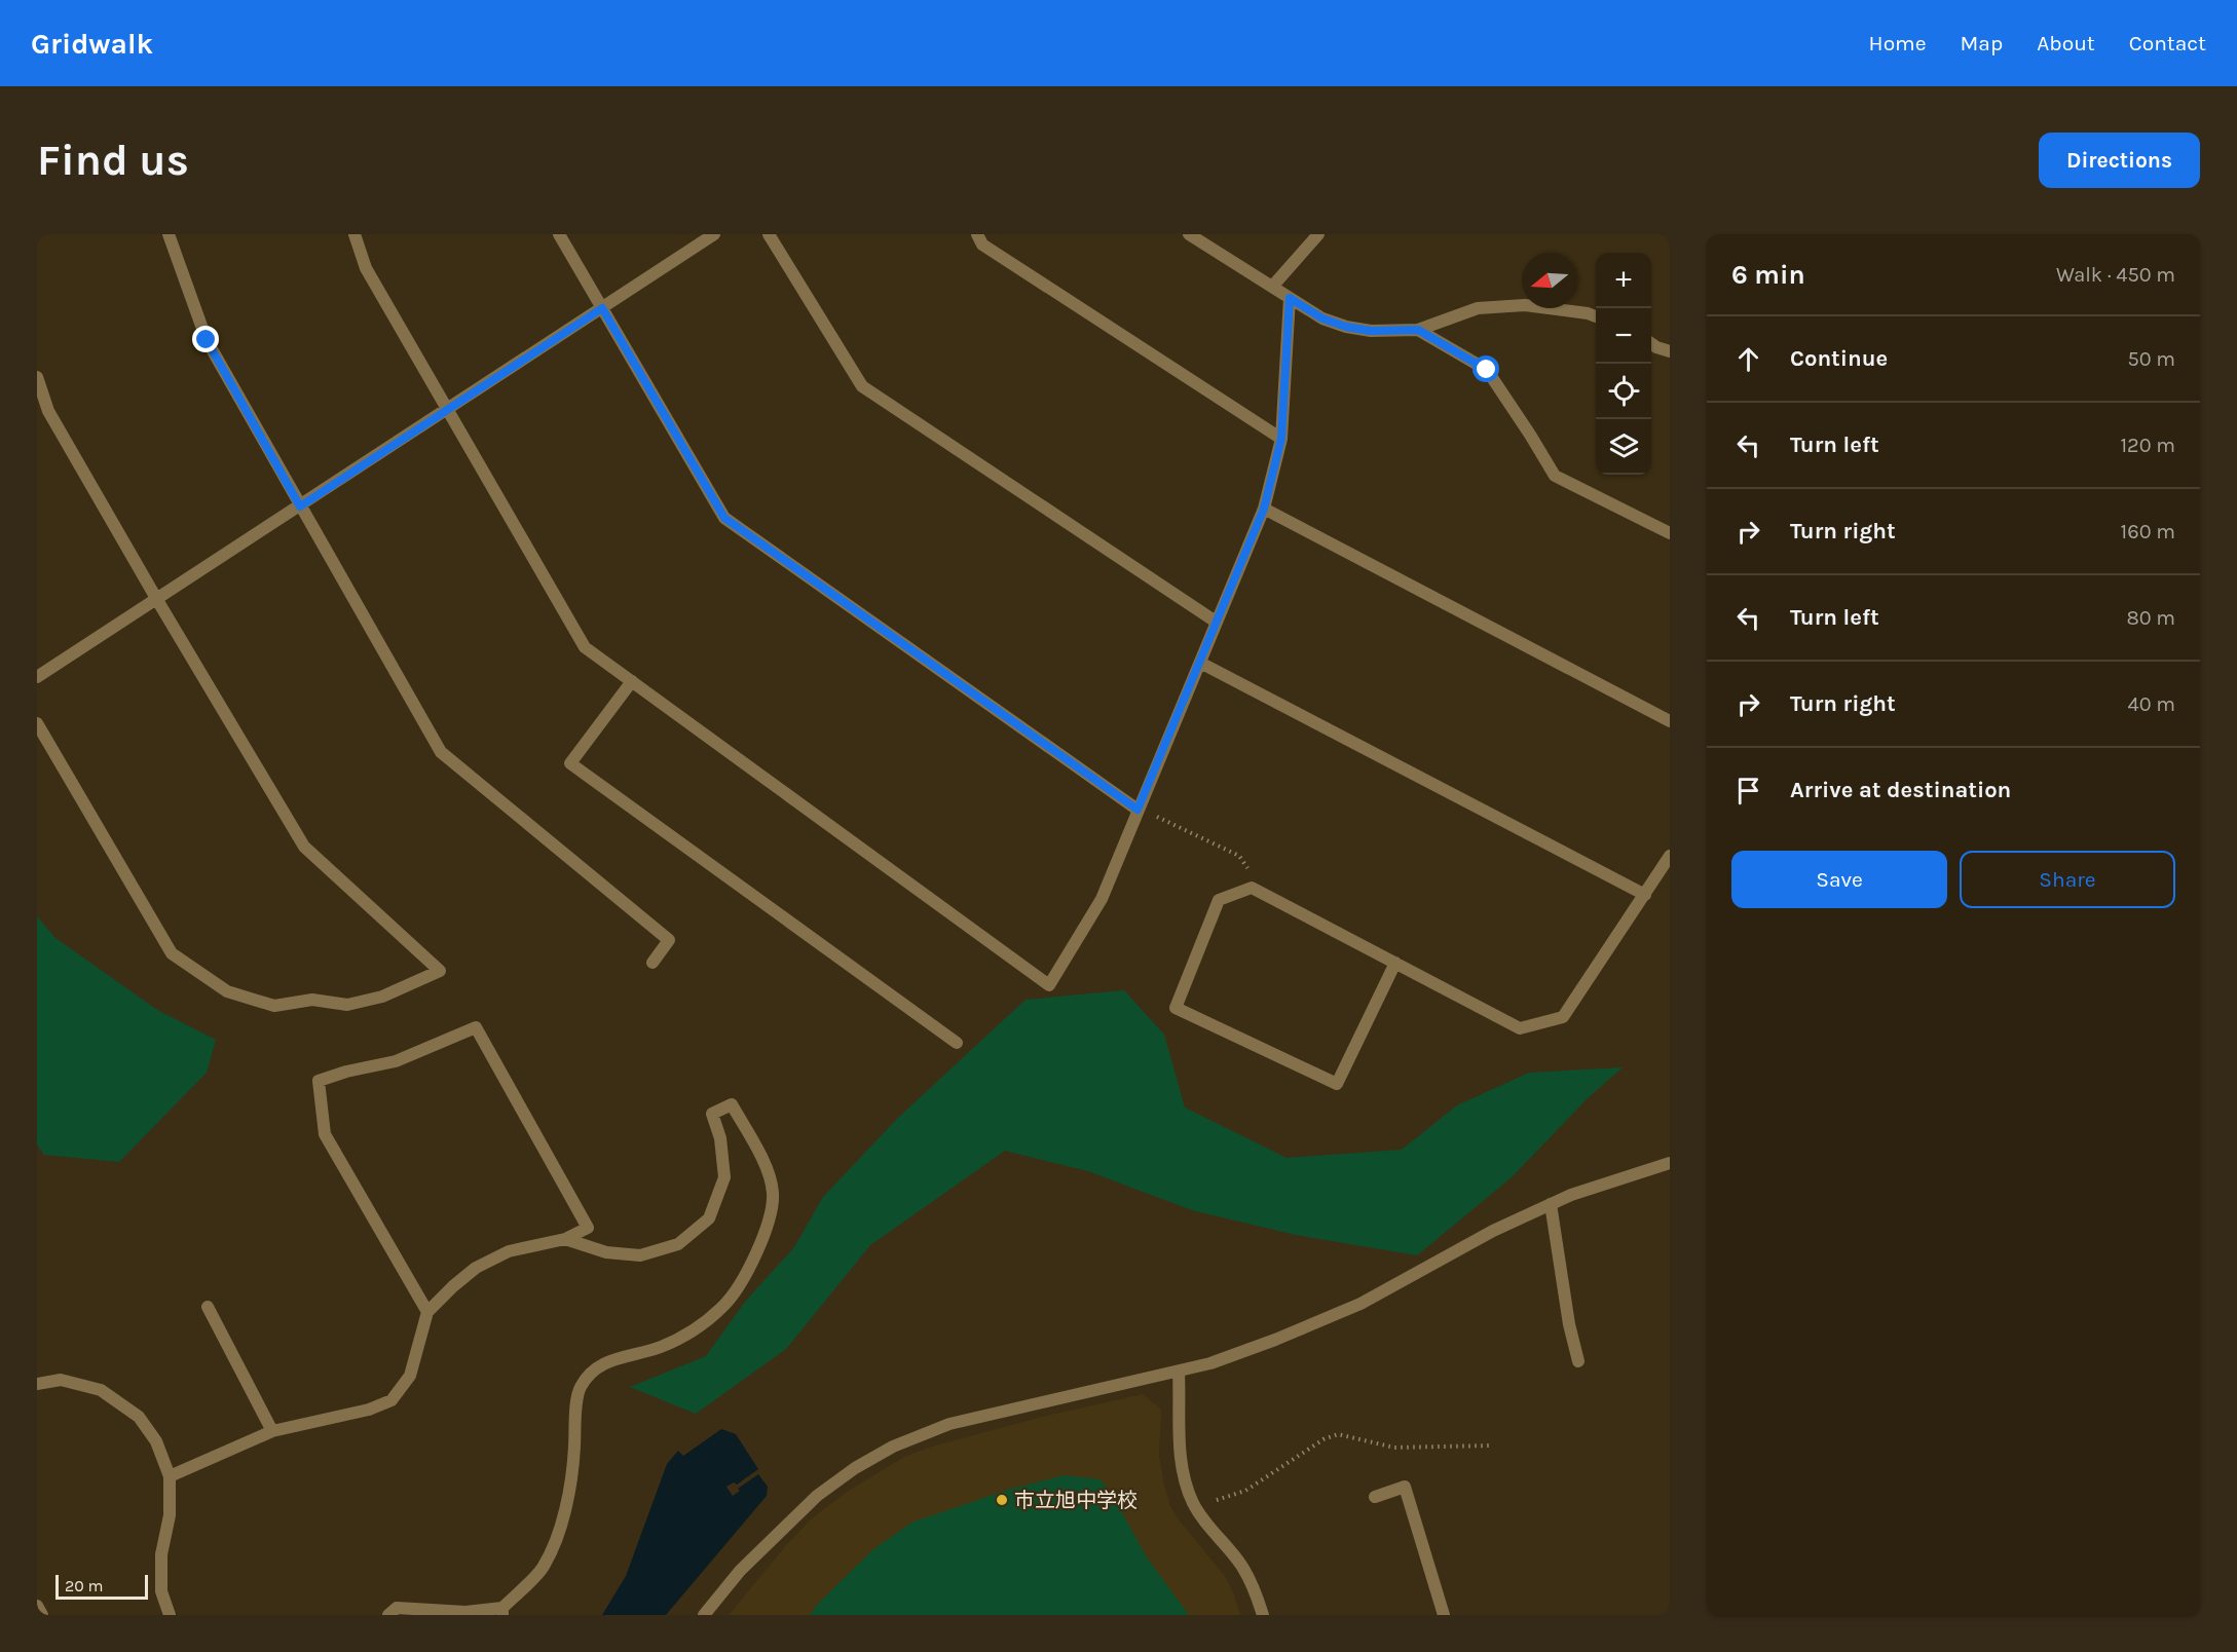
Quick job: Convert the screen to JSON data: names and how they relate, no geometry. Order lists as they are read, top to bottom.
{
  "places": ["市立旭中学校"],
  "scale_bar": "20 m",
  "north": "left",
  "page": {
    "header": "Gridwalk",
    "nav": [
      "Home",
      "Map",
      "About",
      "Contact"
    ],
    "buttons": [
      "Directions",
      ["Save", "Share"]
    ],
    "title": "Find us",
    "heading": ["6 min", "Walk · 450 m"],
    "map_buttons": ["+", "−"],
    "list": [
      ["Continue", "50 m"],
      ["Turn left", "120 m"],
      ["Turn right", "160 m"],
      ["Turn left", "80 m"],
      ["Turn right", "40 m"],
      "Arrive at destination"
    ],
    "scale": "20 m"
  }
}
